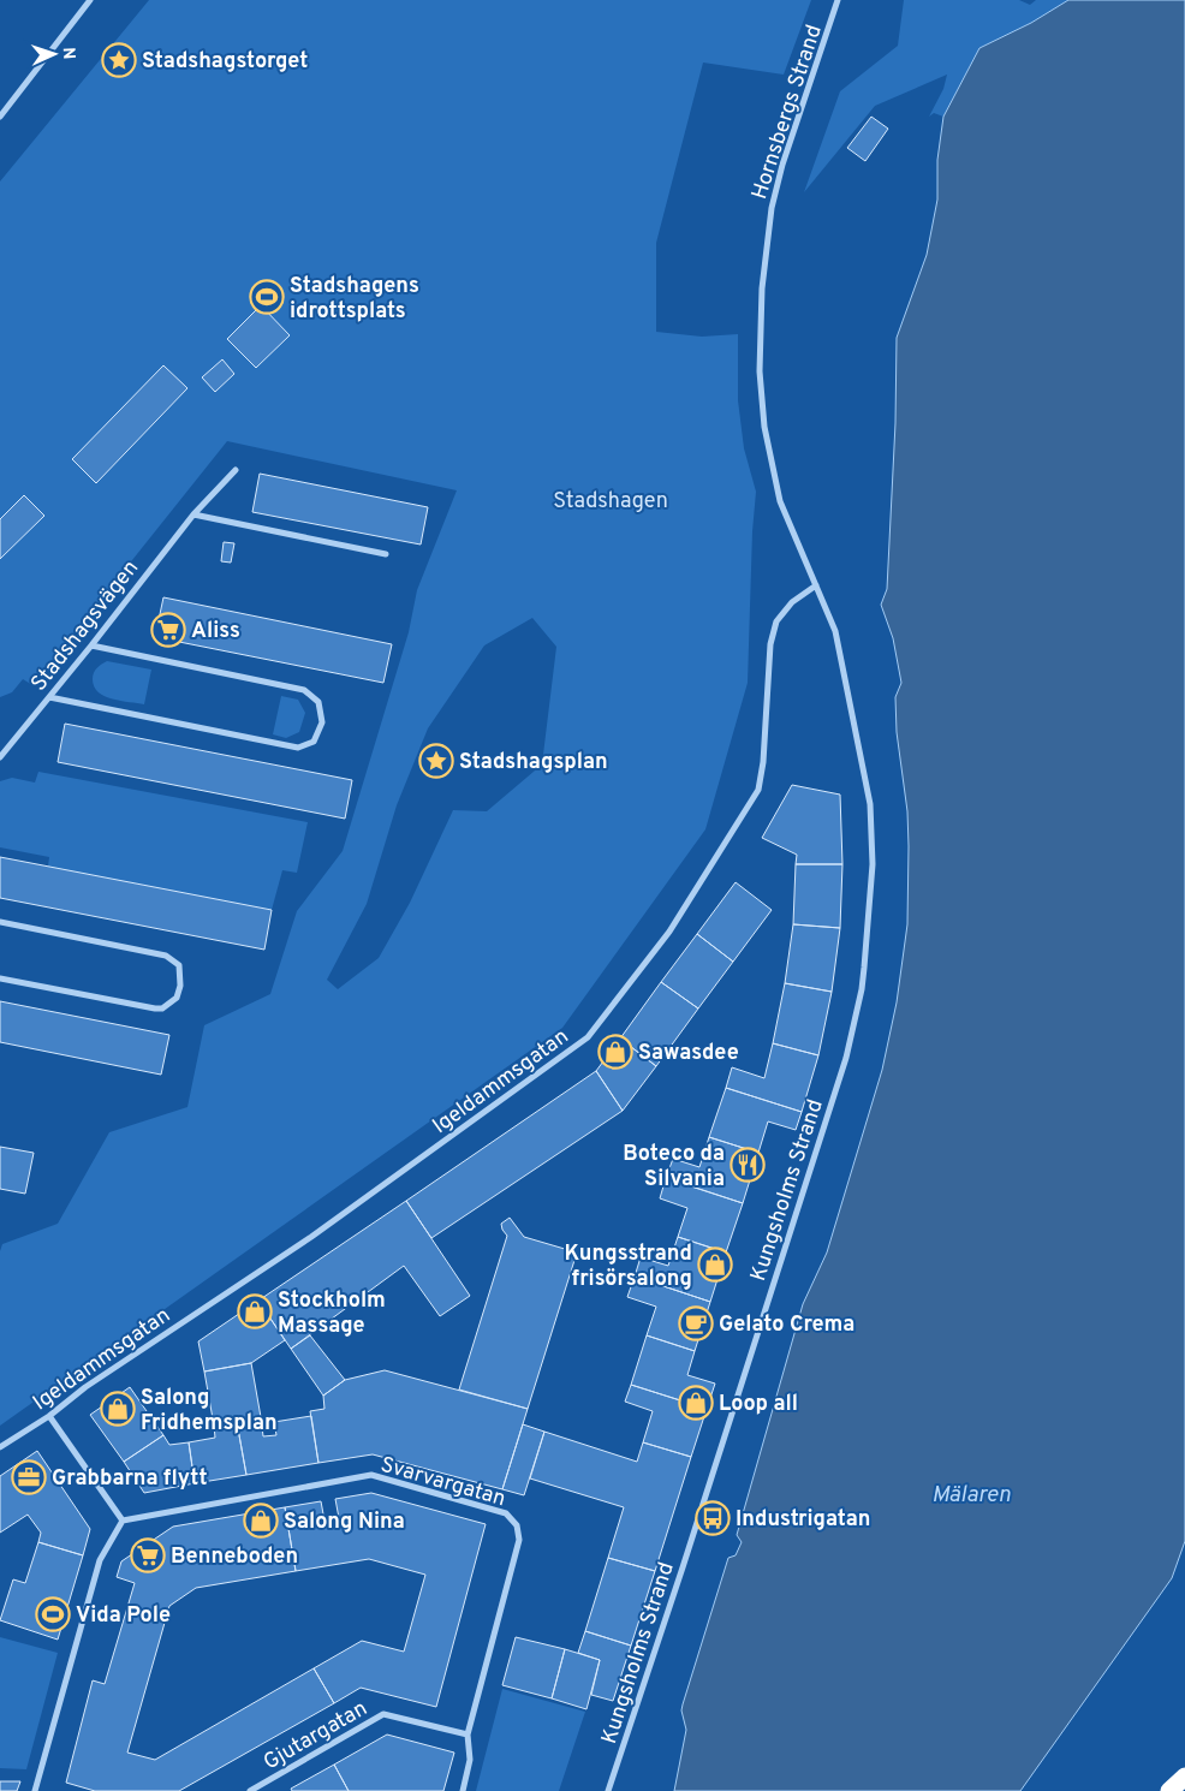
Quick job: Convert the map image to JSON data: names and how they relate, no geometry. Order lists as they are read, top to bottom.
{
  "streets": {
    "street": [
      "Hornsbergs Strand",
      "Stadshagsvägen",
      "Igeldammsgatan",
      "Kungsholms Strand",
      "Svarvargatan",
      "Gjutargatan"
    ]
  },
  "crossings": [
    ["Hornsbergs Strand", "Igeldammsgatan"],
    ["Hornsbergs Strand", "Kungsholms Strand"],
    ["Igeldammsgatan", "Kungsholms Strand"],
    ["Svarvargatan", "Gjutargatan"]
  ],
  "water": ["Mälaren"],
  "parks": ["Stadshagen"],
  "places": {
    "place": ["Stadshagstorget", "Stadshagsplan"],
    "sports": ["Stadshagens idrottsplats", "Vida Pole"],
    "supermarket": ["Aliss", "Benneboden"],
    "shop": [
      "Sawasdee",
      "Kungsstrand frisörsalong",
      "Stockholm Massage",
      "Loop all",
      "Salong Fridhemsplan",
      "Salong Nina"
    ],
    "restaurant": ["Boteco da Silvania"],
    "cafe": ["Gelato Crema"],
    "office": ["Grabbarna flytt"],
    "bus stop": ["Industrigatan"]
  },
  "north": "right"
}
